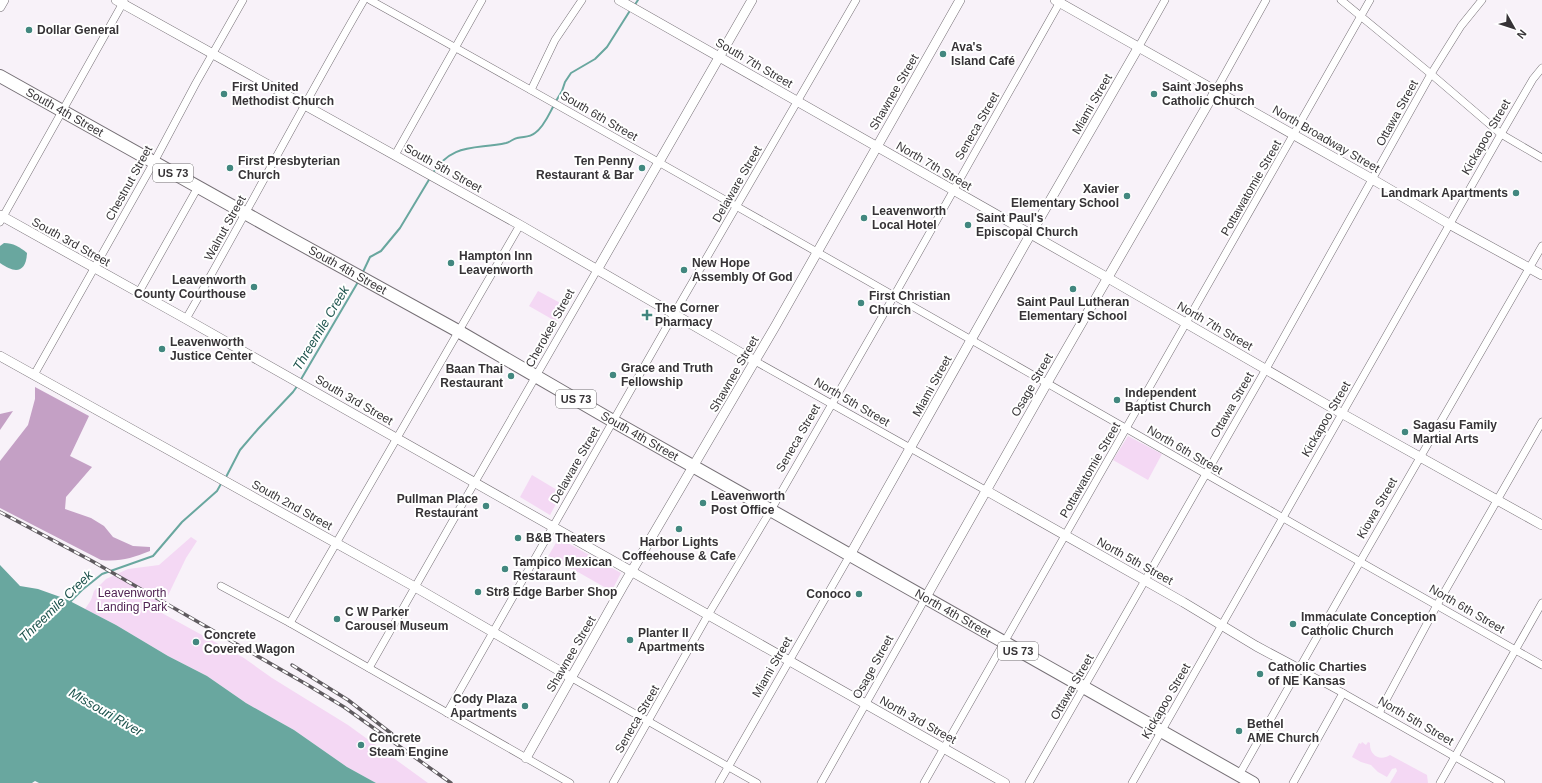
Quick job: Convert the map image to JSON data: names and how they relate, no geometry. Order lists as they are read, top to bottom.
{
  "streets": {
    "highway": ["South 4th Street", "US 73", "North 4th Street"],
    "street": [
      "South 7th Street",
      "Shawnee Street",
      "Miami Street",
      "Ottawa Street",
      "South 6th Street",
      "Seneca Street",
      "Kickapoo Street",
      "North Broadway Street",
      "North 7th Street",
      "South 5th Street",
      "Chestnut Street",
      "Delaware Street",
      "Pottawatomie Street",
      "Walnut Street",
      "South 3rd Street",
      "Cherokee Street",
      "Osage Street",
      "North 5th Street",
      "North 6th Street",
      "South 2nd Street",
      "Kiowa Street",
      "North 3rd Street"
    ]
  },
  "crossings": [
    ["South 7th Street", "Shawnee Street"],
    ["South 7th Street", "North 7th Street"],
    ["South 7th Street", "Delaware Street"],
    ["South 7th Street", "Cherokee Street"],
    ["Shawnee Street", "South 4th Street"],
    ["Shawnee Street", "South 6th Street"],
    ["Shawnee Street", "North 7th Street"],
    ["Shawnee Street", "South 5th Street"],
    ["Shawnee Street", "South 3rd Street"],
    ["Shawnee Street", "North 5th Street"],
    ["Shawnee Street", "North 6th Street"],
    ["Shawnee Street", "South 2nd Street"],
    ["Shawnee Street", "North 4th Street"],
    ["Shawnee Street", "North 3rd Street"],
    ["Miami Street", "North Broadway Street"],
    ["Miami Street", "North 7th Street"],
    ["Miami Street", "North 5th Street"],
    ["Miami Street", "North 6th Street"],
    ["Miami Street", "North 4th Street"],
    ["Miami Street", "North 3rd Street"],
    ["South 4th Street", "Chestnut Street"],
    ["South 4th Street", "Delaware Street"],
    ["South 4th Street", "Walnut Street"],
    ["South 4th Street", "Cherokee Street"],
    ["South 4th Street", "North 4th Street"],
    ["Ottawa Street", "North Broadway Street"],
    ["Ottawa Street", "North 7th Street"],
    ["Ottawa Street", "North 5th Street"],
    ["Ottawa Street", "North 6th Street"],
    ["Ottawa Street", "North 4th Street"],
    ["South 6th Street", "Delaware Street"],
    ["South 6th Street", "Cherokee Street"],
    ["South 6th Street", "North 6th Street"],
    ["Seneca Street", "North Broadway Street"],
    ["Seneca Street", "North 7th Street"],
    ["Seneca Street", "North 5th Street"],
    ["Seneca Street", "North 6th Street"],
    ["Seneca Street", "North 4th Street"],
    ["Seneca Street", "North 3rd Street"],
    ["Kickapoo Street", "North Broadway Street"],
    ["Kickapoo Street", "North 7th Street"],
    ["Kickapoo Street", "North 5th Street"],
    ["Kickapoo Street", "North 6th Street"],
    ["Kickapoo Street", "North 4th Street"],
    ["North Broadway Street", "Pottawatomie Street"],
    ["North Broadway Street", "Osage Street"],
    ["North Broadway Street", "Kiowa Street"],
    ["North 7th Street", "Pottawatomie Street"],
    ["North 7th Street", "Osage Street"],
    ["North 7th Street", "Kiowa Street"],
    ["South 5th Street", "Chestnut Street"],
    ["South 5th Street", "Delaware Street"],
    ["South 5th Street", "Walnut Street"],
    ["South 5th Street", "Cherokee Street"],
    ["South 5th Street", "North 5th Street"],
    ["Chestnut Street", "South 3rd Street"],
    ["Chestnut Street", "South 2nd Street"],
    ["Delaware Street", "South 3rd Street"],
    ["Delaware Street", "South 2nd Street"],
    ["Pottawatomie Street", "North 5th Street"],
    ["Pottawatomie Street", "North 6th Street"],
    ["Pottawatomie Street", "North 4th Street"],
    ["Pottawatomie Street", "North 3rd Street"],
    ["Walnut Street", "South 3rd Street"],
    ["South 3rd Street", "Cherokee Street"],
    ["South 3rd Street", "North 3rd Street"],
    ["Cherokee Street", "South 2nd Street"],
    ["Osage Street", "North 5th Street"],
    ["Osage Street", "North 6th Street"],
    ["Osage Street", "North 4th Street"],
    ["Osage Street", "North 3rd Street"],
    ["North 5th Street", "Kiowa Street"],
    ["North 6th Street", "Kiowa Street"],
    ["Kiowa Street", "North 4th Street"]
  ],
  "water": ["Threemile Creek", "Missouri River"],
  "parks": ["Leavenworth Landing Park"],
  "places": {
    "other": [
      "Dollar General",
      "Ava's Island Café",
      "First United Methodist Church",
      "Saint Josephs Catholic Church",
      "First Presbyterian Church",
      "Ten Penny Restaurant & Bar",
      "Landmark Apartments",
      "Xavier Elementary School",
      "Leavenworth Local Hotel",
      "Saint Paul's Episcopal Church",
      "Hampton Inn Leavenworth",
      "New Hope Assembly Of God",
      "Leavenworth County Courthouse",
      "Saint Paul Lutheran Elementary School",
      "First Christian Church",
      "Leavenworth Justice Center",
      "Grace and Truth Fellowship",
      "Baan Thai Restaurant",
      "Independent Baptist Church",
      "Sagasu Family Martial Arts",
      "Leavenworth Post Office",
      "Pullman Place Restaurant",
      "Harbor Lights Coffeehouse & Cafe",
      "B&B Theaters",
      "Tampico Mexican Restaraunt",
      "Str8 Edge Barber Shop",
      "Conoco",
      "C W Parker Carousel Museum",
      "Immaculate Conception Catholic Church",
      "Planter II Apartments",
      "Concrete Covered Wagon",
      "Catholic Charties of NE Kansas",
      "Cody Plaza Apartments",
      "Bethel AME Church",
      "Concrete Steam Engine"
    ],
    "health": ["The Corner Pharmacy"]
  },
  "north": "bottom right"
}
